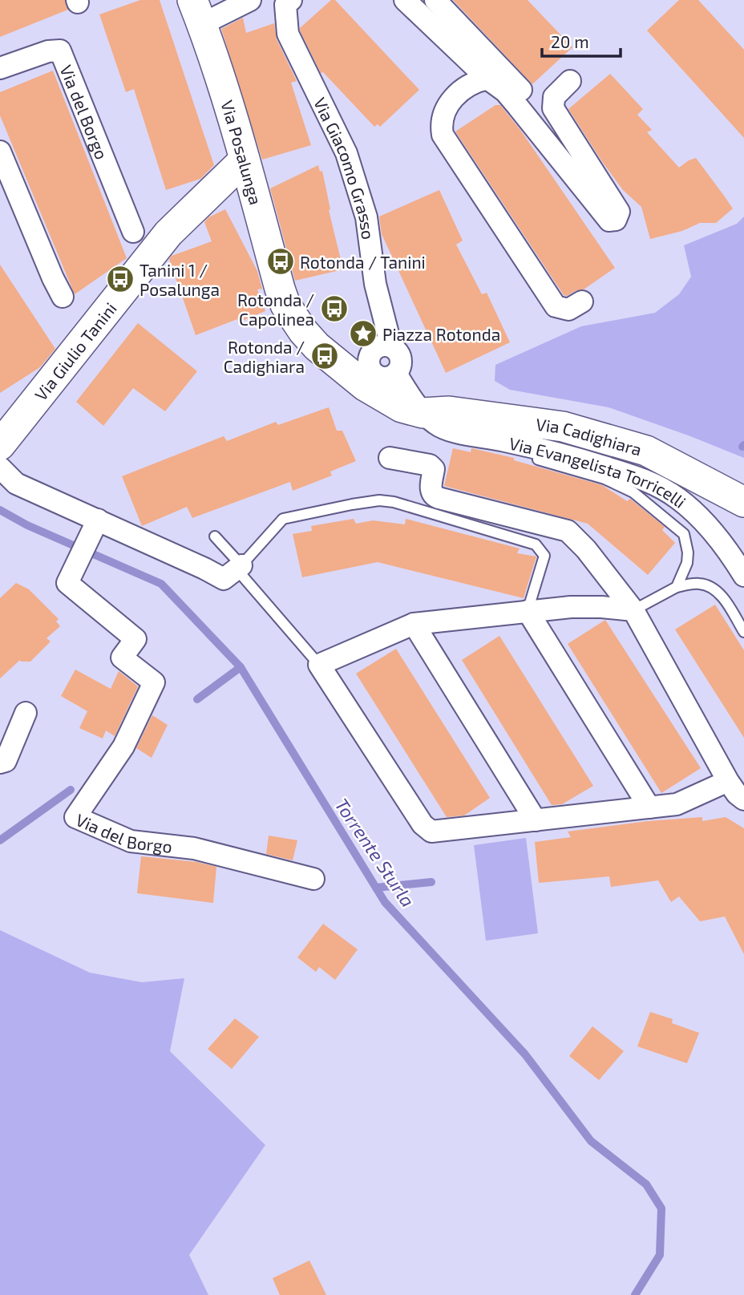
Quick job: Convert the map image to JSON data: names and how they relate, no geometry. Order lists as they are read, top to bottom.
{
  "streets": {
    "street": [
      "Via del Borgo",
      "Via Posalunga",
      "Via Giacomo Grasso",
      "Via Giulio Tanini",
      "Via Cadighiara",
      "Via Evangelista Torricelli"
    ]
  },
  "crossings": [
    ["Via Posalunga", "Via Giulio Tanini"],
    ["Via Cadighiara", "Via Evangelista Torricelli"]
  ],
  "water": ["Torrente Sturla"],
  "places": {
    "bus stop": [
      "Rotonda / Tanini",
      "Tanini 1 / Posalunga",
      "Rotonda / Capolinea",
      "Rotonda / Cadighiara"
    ],
    "place": ["Piazza Rotonda"]
  },
  "scale_bar": "20 m"
}
